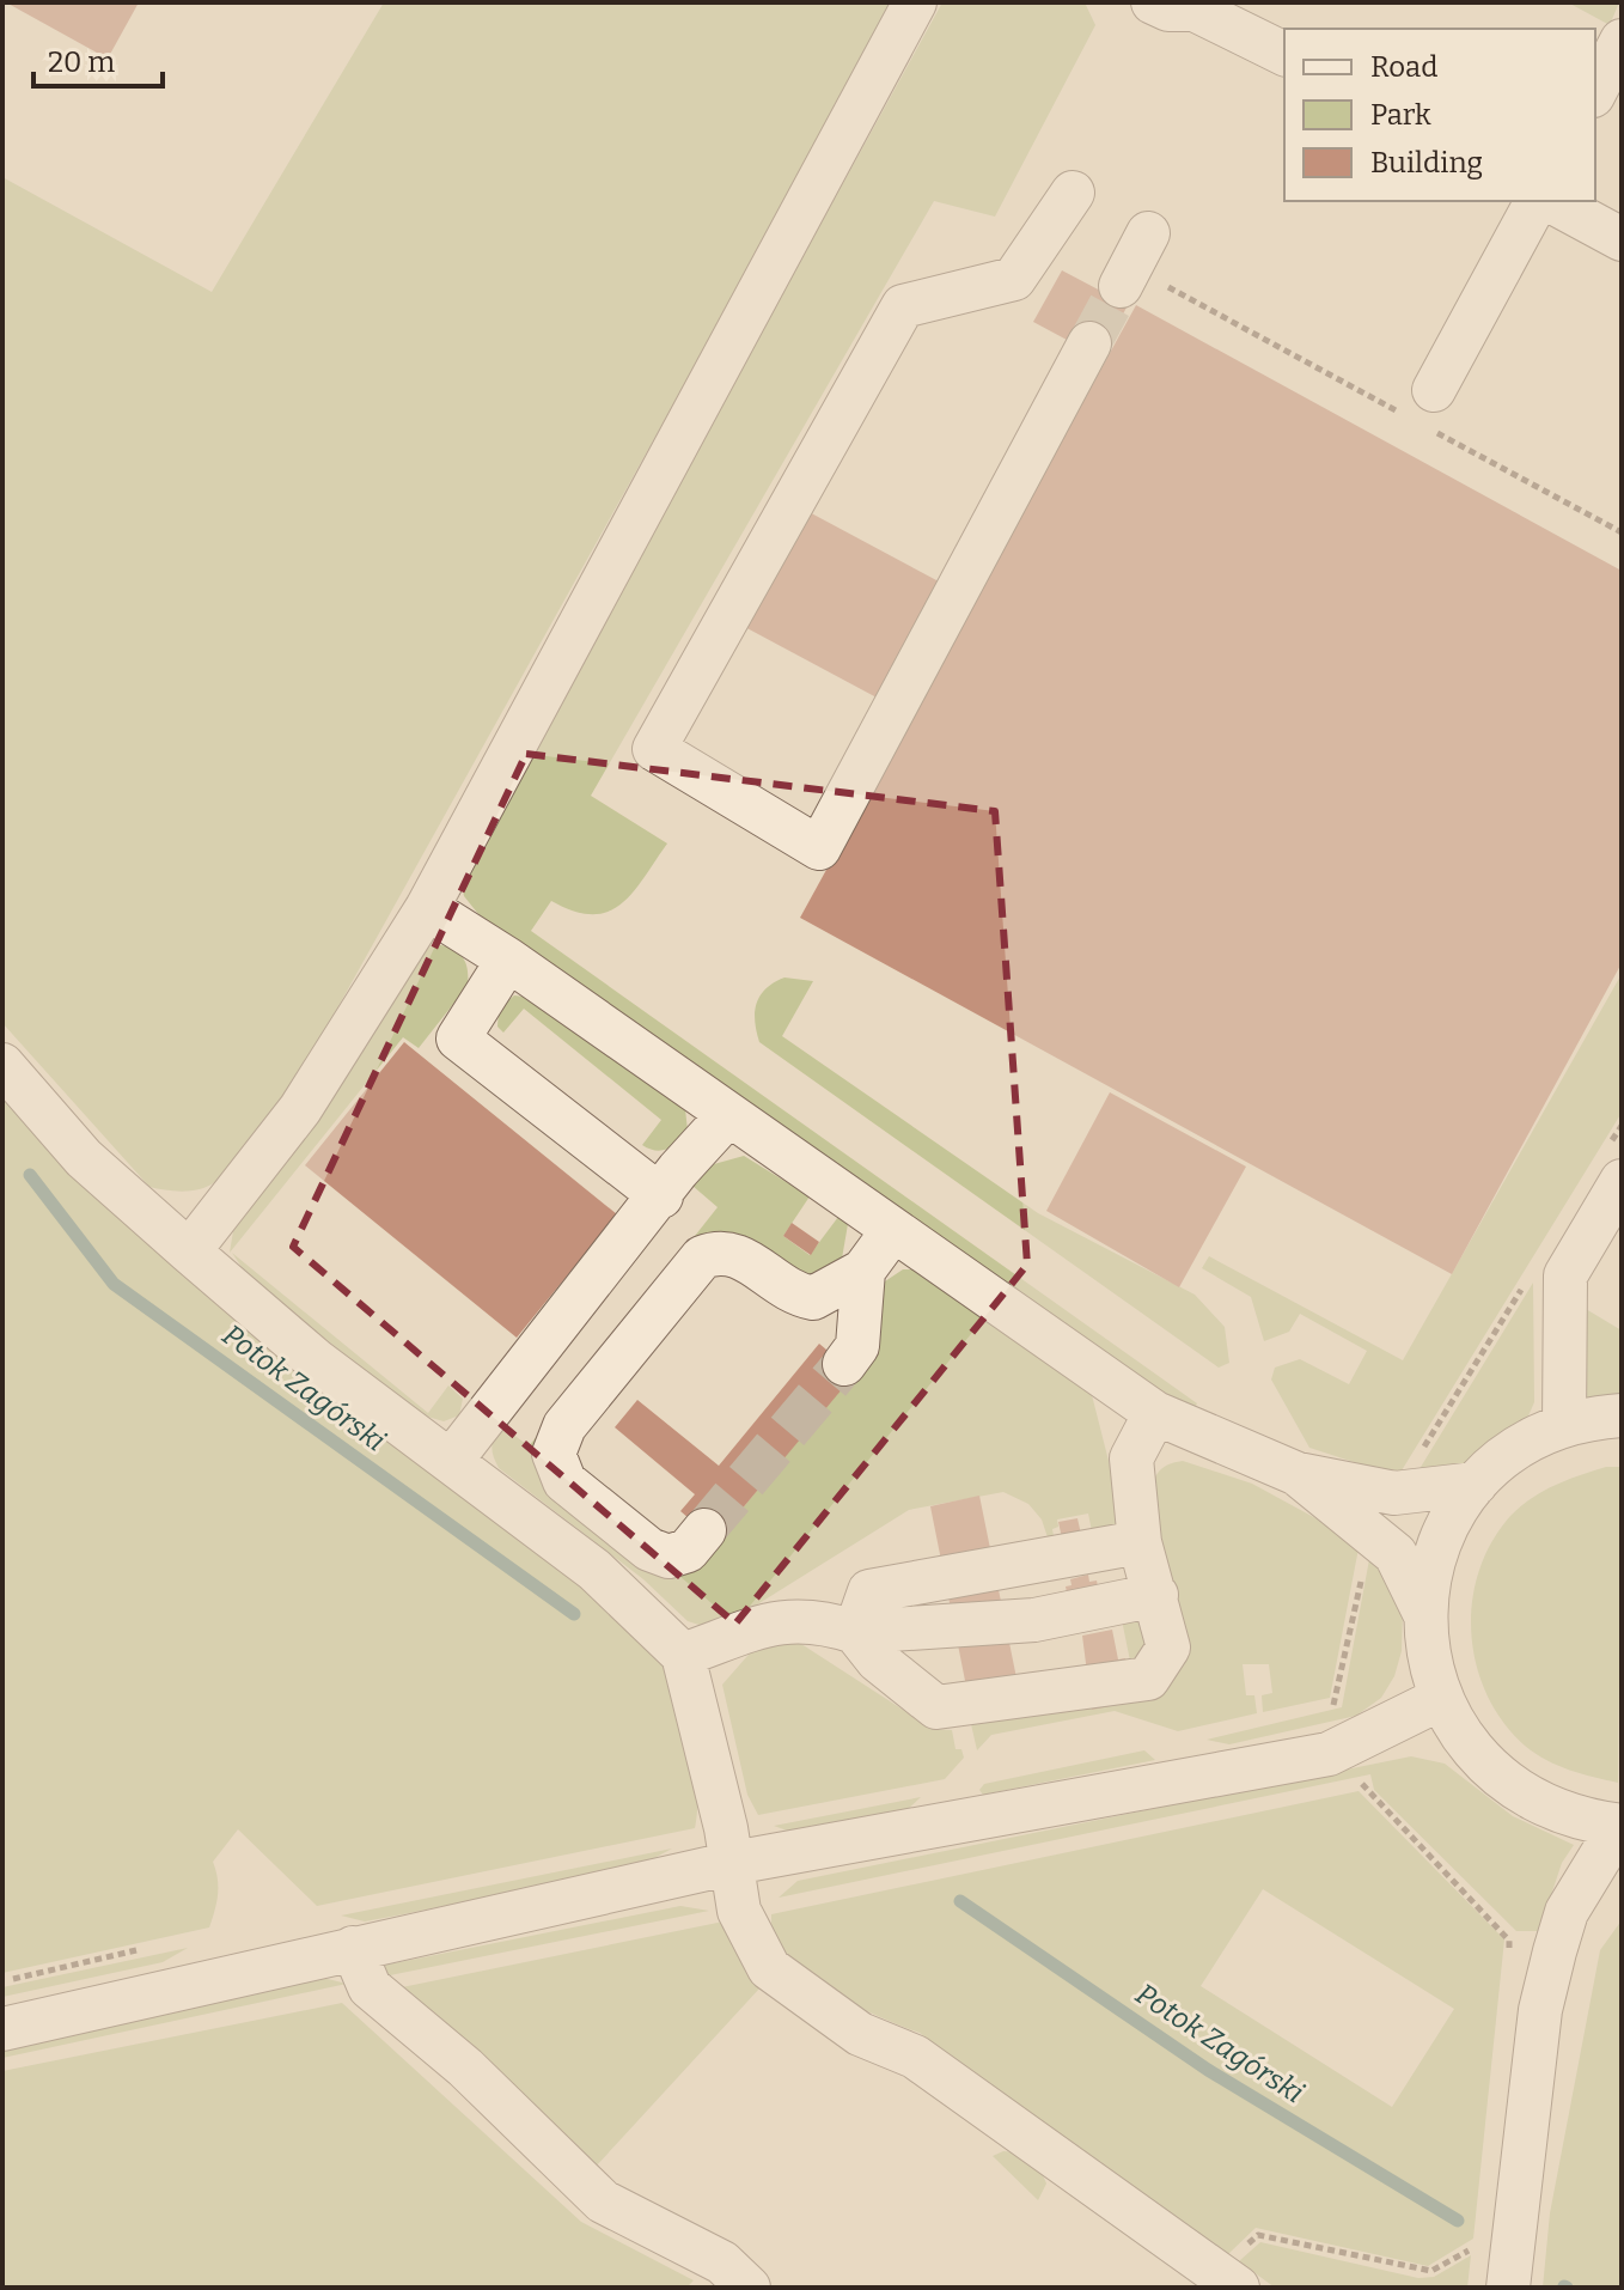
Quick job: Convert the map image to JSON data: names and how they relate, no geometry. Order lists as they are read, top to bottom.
{
  "water": ["Potok Zagórski"],
  "legend": ["Road", "Park", "Building"],
  "scale_bar": "20 m"
}
